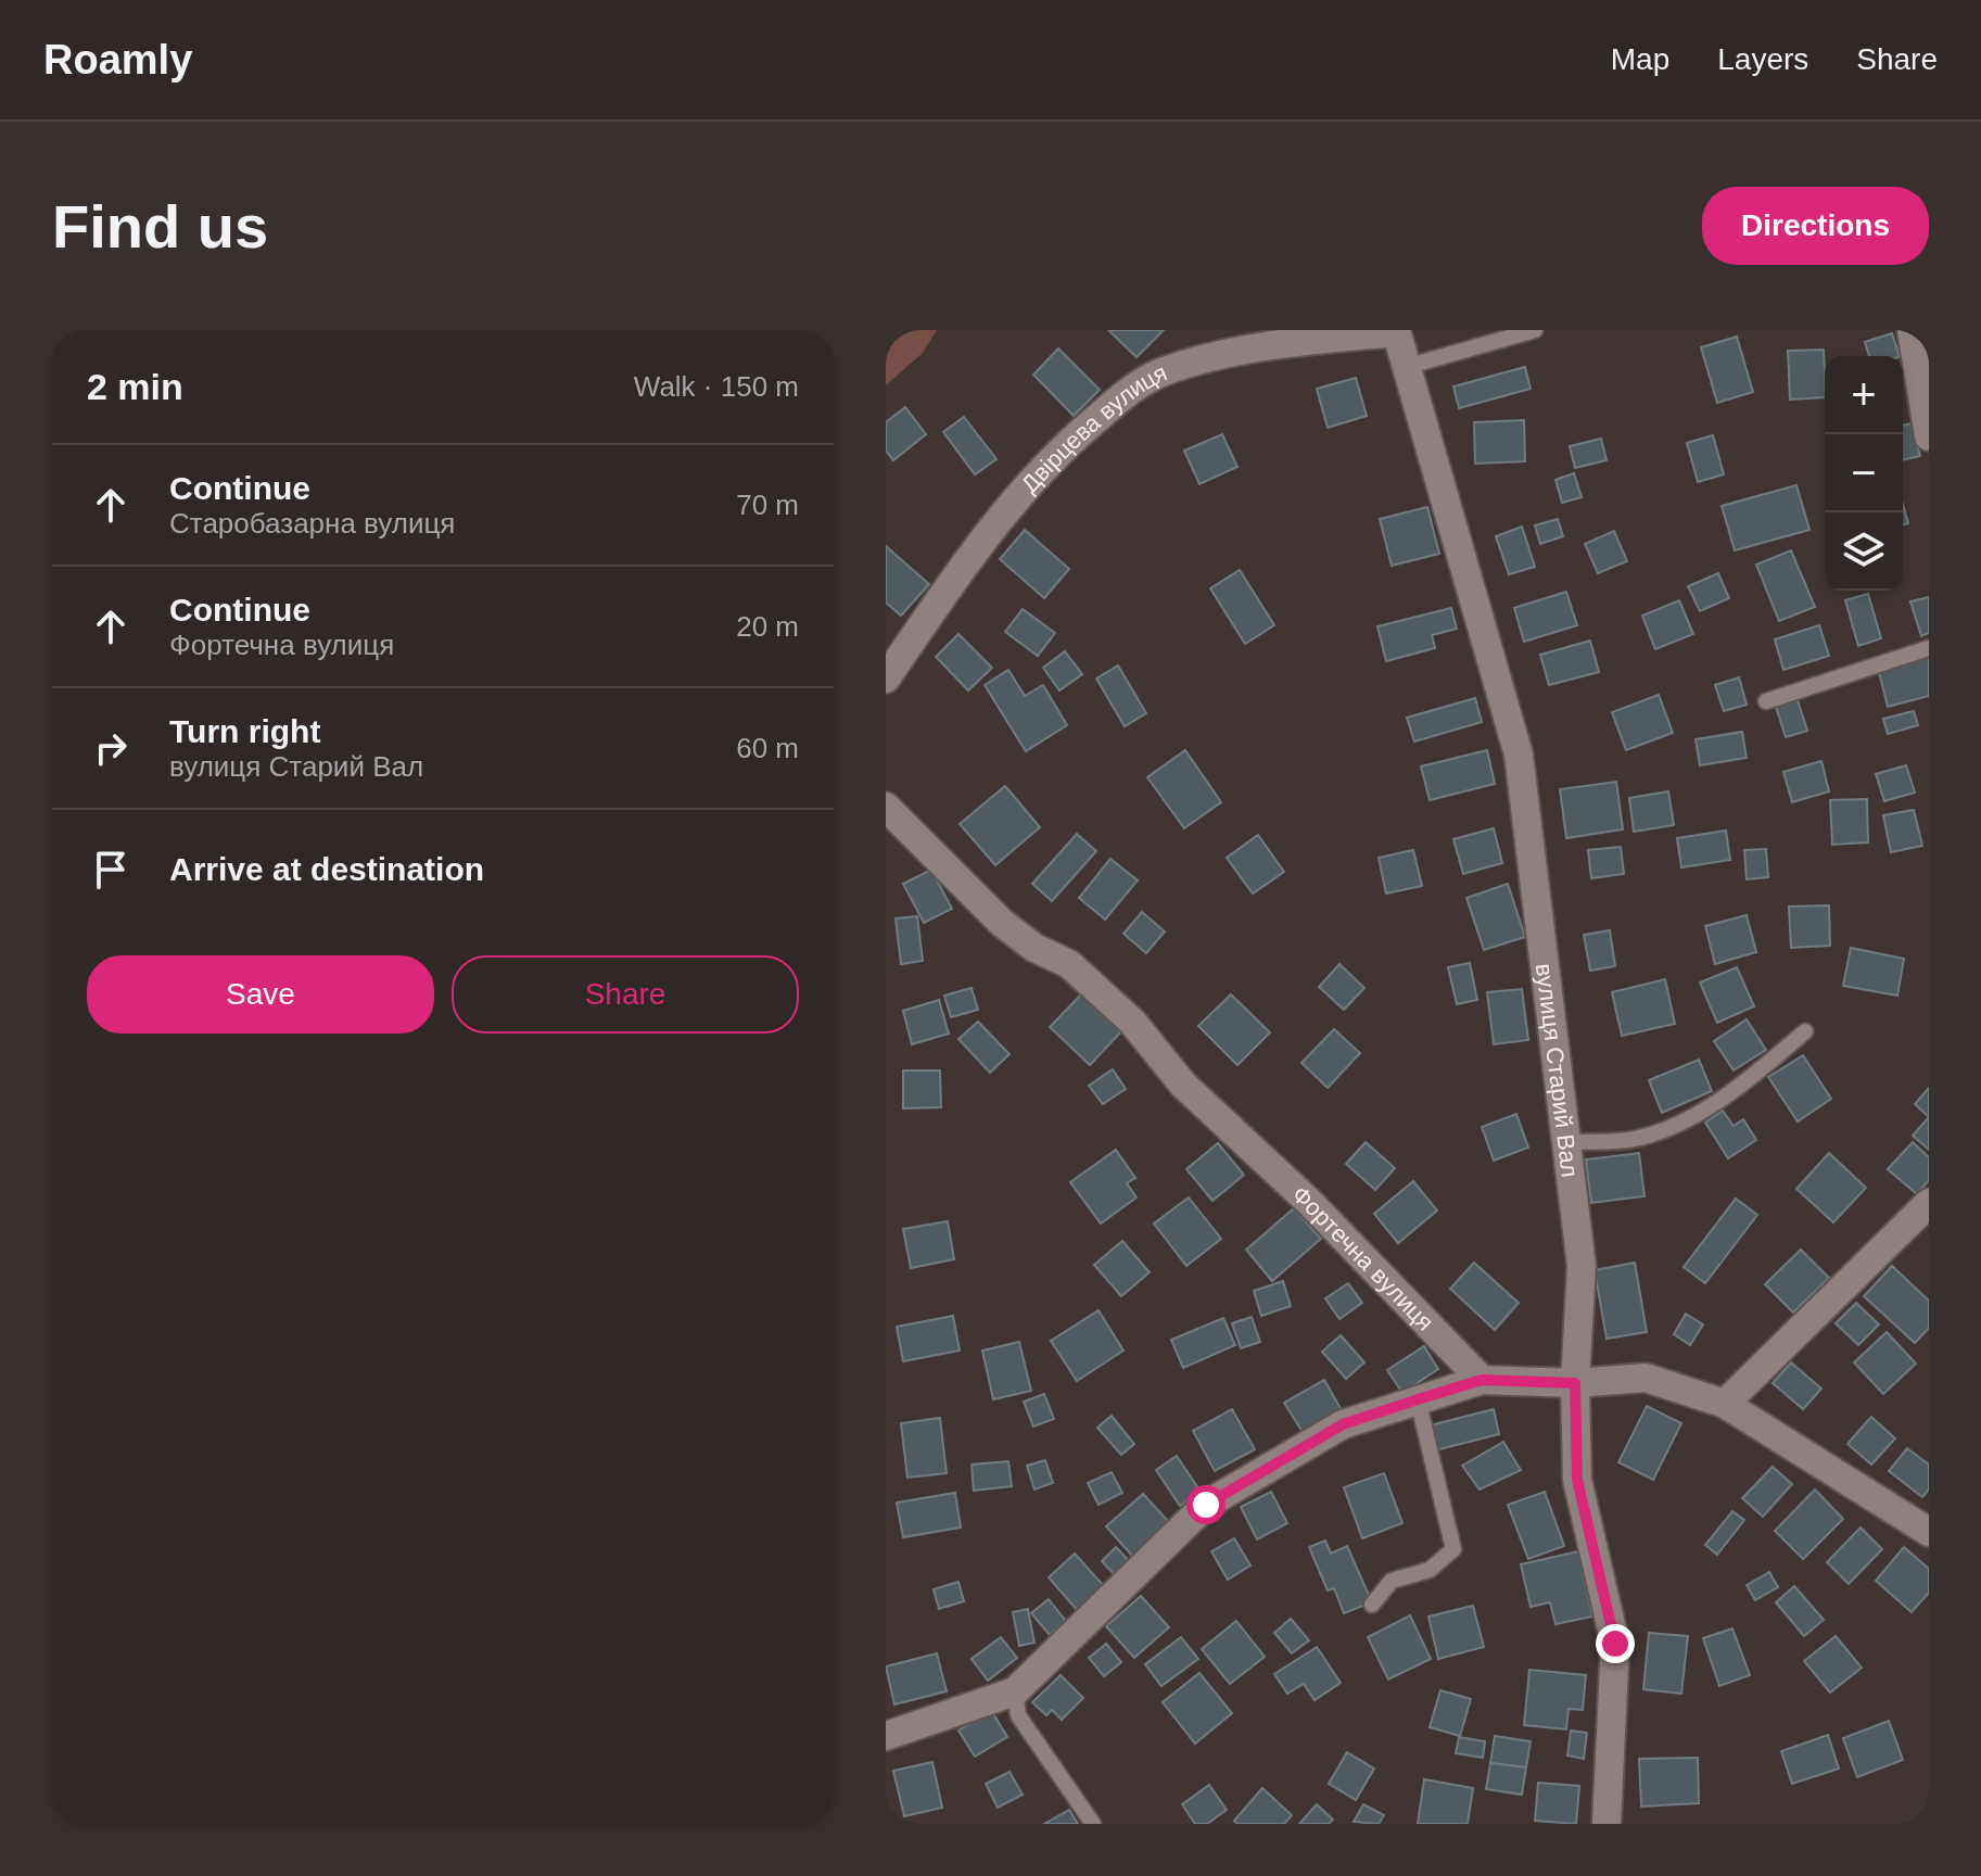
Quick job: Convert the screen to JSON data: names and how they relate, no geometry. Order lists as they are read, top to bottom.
{
  "streets": {
    "street": ["Двірцева вулиця", "вулиця Старий Вал", "Фортечна вулиця"]
  },
  "crossings": [
    ["Двірцева вулиця", "вулиця Старий Вал"]
  ],
  "page": {
    "header": "Roamly",
    "nav": ["Map", "Layers", "Share"],
    "buttons": [
      "Directions",
      ["Save", "Share"]
    ],
    "title": "Find us",
    "heading": ["2 min", "Walk · 150 m"],
    "map_buttons": ["+", "−"],
    "list": [
      ["Continue", "Старобазарна вулиця", "70 m"],
      ["Continue", "Фортечна вулиця", "20 m"],
      ["Turn right", "вулиця Старий Вал", "60 m"],
      "Arrive at destination"
    ]
  }
}
